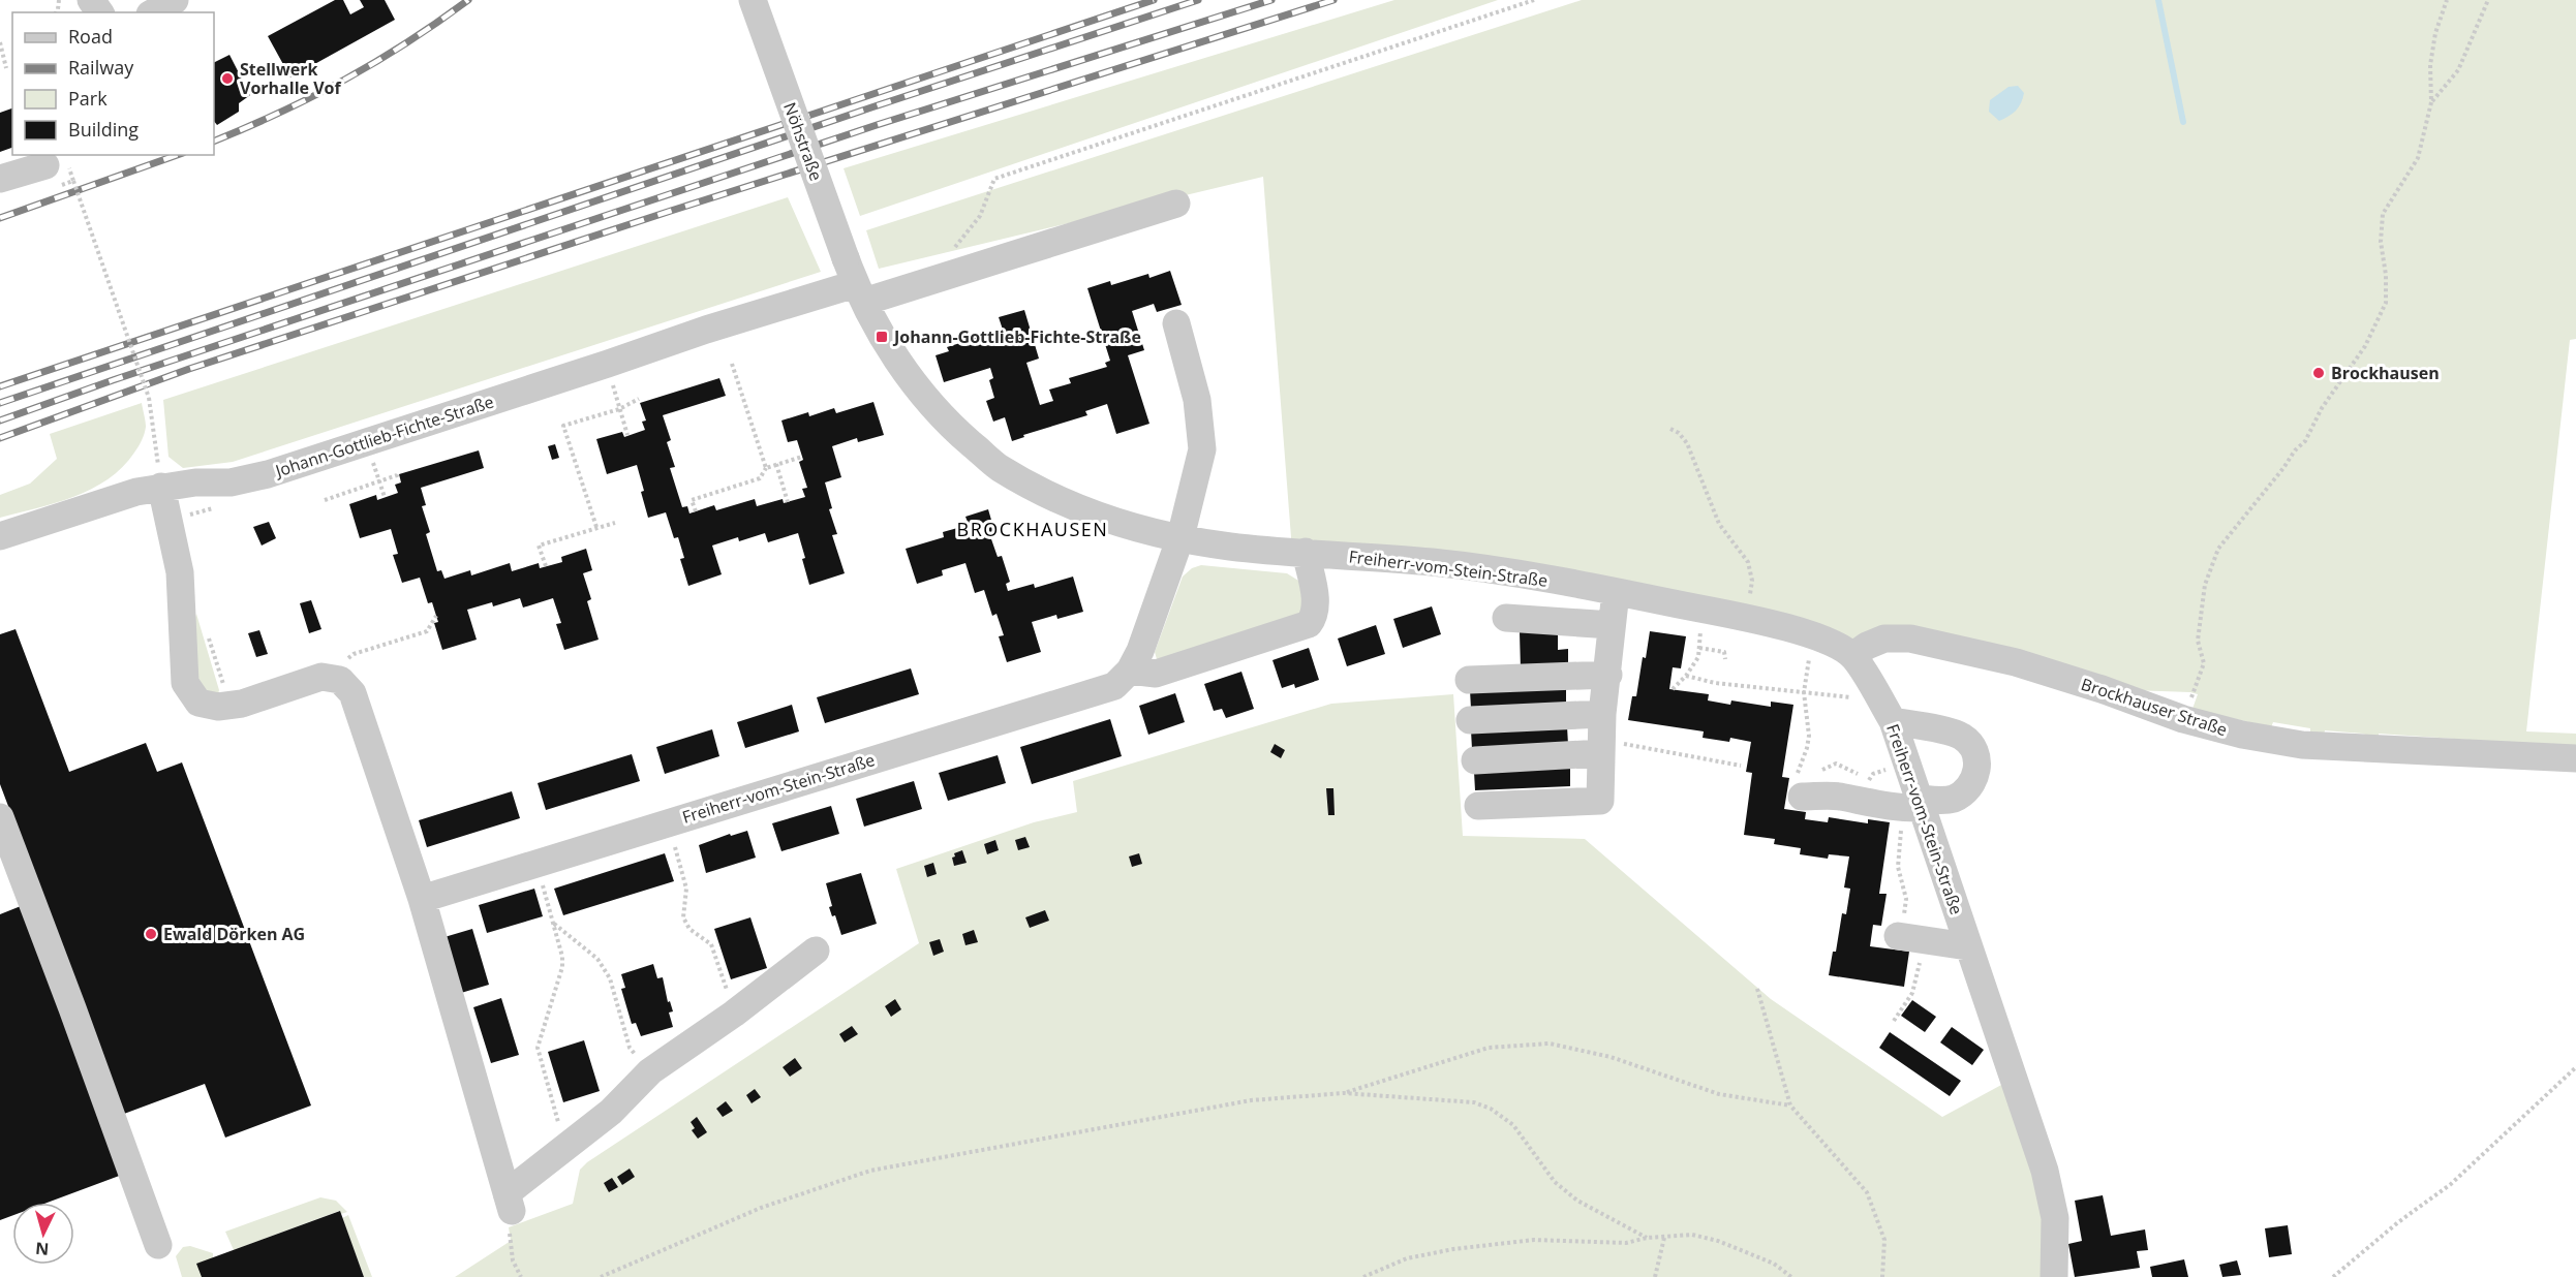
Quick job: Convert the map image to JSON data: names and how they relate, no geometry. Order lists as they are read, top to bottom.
{
  "streets": {
    "street": [
      "Nöhstraße",
      "Johann-Gottlieb-Fichte-Straße",
      "Freiherr-vom-Stein-Straße",
      "Brockhauser Straße"
    ]
  },
  "crossings": [
    ["Nöhstraße", "Johann-Gottlieb-Fichte-Straße"],
    ["Nöhstraße", "Freiherr-vom-Stein-Straße"],
    ["Johann-Gottlieb-Fichte-Straße", "Freiherr-vom-Stein-Straße"],
    ["Freiherr-vom-Stein-Straße", "Brockhauser Straße"]
  ],
  "districts": ["BROCKHAUSEN"],
  "places": {
    "other": ["Stellwerk Vorhalle Vof", "Brockhausen", "Ewald Dörken AG"],
    "transit": ["Johann-Gottlieb-Fichte-Straße"]
  },
  "legend": [
    "Road",
    "Railway",
    "Park",
    "Building"
  ],
  "north": "bottom"
}
